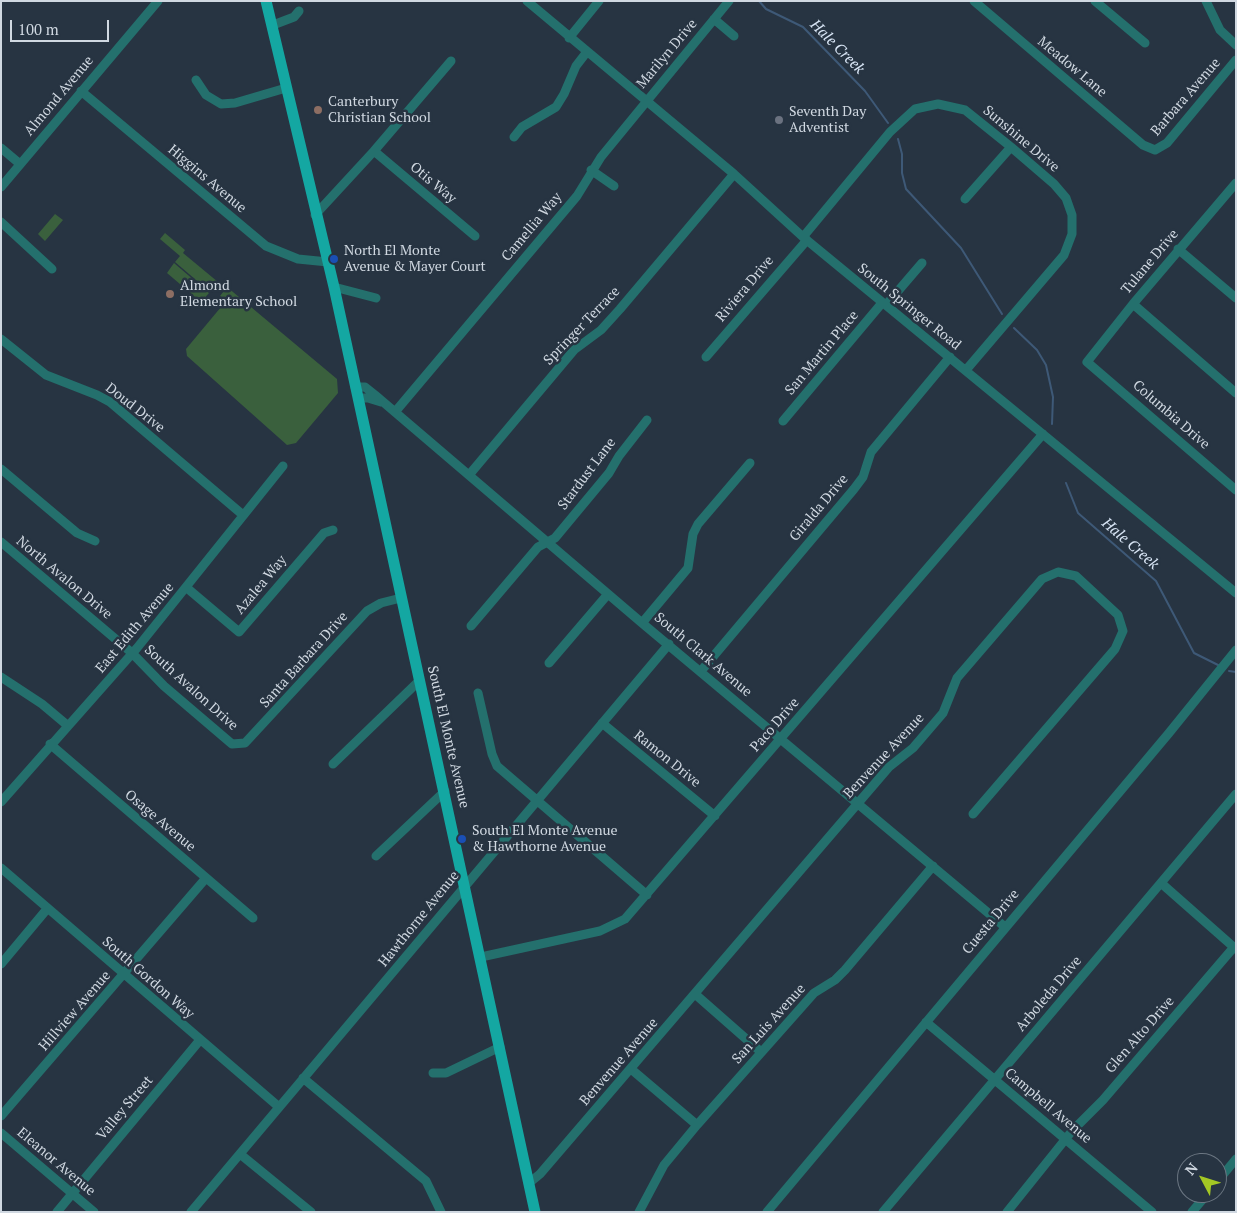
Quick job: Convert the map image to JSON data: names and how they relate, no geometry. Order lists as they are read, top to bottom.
{
  "streets": {
    "main road": ["South El Monte Avenue"],
    "street": [
      "Marilyn Drive",
      "Meadow Lane",
      "Almond Avenue",
      "Barbara Avenue",
      "Sunshine Drive",
      "Higgins Avenue",
      "Otis Way",
      "Camellia Way",
      "Tulane Drive",
      "Riviera Drive",
      "South Springer Road",
      "Springer Terrace",
      "San Martin Place",
      "Doud Drive",
      "Columbia Drive",
      "Stardust Lane",
      "Giralda Drive",
      "North Avalon Drive",
      "Azalea Way",
      "East Edith Avenue",
      "South Clark Avenue",
      "Santa Barbara Drive",
      "South Avalon Drive",
      "Paco Drive",
      "Benvenue Avenue",
      "Ramon Drive",
      "Osage Avenue",
      "Hawthorne Avenue",
      "Cuesta Drive",
      "South Gordon Way",
      "Arboleda Drive",
      "Hillview Avenue",
      "San Luis Avenue",
      "Glen Alto Drive",
      "Campbell Avenue",
      "Valley Street",
      "Eleanor Avenue"
    ]
  },
  "crossings": [
    ["Marilyn Drive", "Camellia Way"],
    ["Marilyn Drive", "South Springer Road"],
    ["Meadow Lane", "Barbara Avenue"],
    ["Almond Avenue", "Higgins Avenue"],
    ["Sunshine Drive", "Riviera Drive"],
    ["Sunshine Drive", "South Springer Road"],
    ["Higgins Avenue", "South El Monte Avenue"],
    ["Camellia Way", "South Springer Road"],
    ["Camellia Way", "South Clark Avenue"],
    ["Tulane Drive", "Columbia Drive"],
    ["Riviera Drive", "South Springer Road"],
    ["South Springer Road", "Springer Terrace"],
    ["South Springer Road", "San Martin Place"],
    ["South Springer Road", "Giralda Drive"],
    ["South Springer Road", "Paco Drive"],
    ["Springer Terrace", "South Clark Avenue"],
    ["Doud Drive", "East Edith Avenue"],
    ["Stardust Lane", "South Clark Avenue"],
    ["Giralda Drive", "South Clark Avenue"],
    ["North Avalon Drive", "East Edith Avenue"],
    ["North Avalon Drive", "South Avalon Drive"],
    ["Azalea Way", "East Edith Avenue"],
    ["East Edith Avenue", "South Avalon Drive"],
    ["East Edith Avenue", "Osage Avenue"],
    ["South Clark Avenue", "Paco Drive"],
    ["South Clark Avenue", "South El Monte Avenue"],
    ["South Clark Avenue", "Benvenue Avenue"],
    ["South Clark Avenue", "Hawthorne Avenue"],
    ["South Clark Avenue", "Cuesta Drive"],
    ["South Clark Avenue", "San Luis Avenue"],
    ["Santa Barbara Drive", "South Avalon Drive"],
    ["Santa Barbara Drive", "South El Monte Avenue"],
    ["Paco Drive", "South El Monte Avenue"],
    ["Paco Drive", "Ramon Drive"],
    ["South El Monte Avenue", "Benvenue Avenue"],
    ["South El Monte Avenue", "Hawthorne Avenue"],
    ["Ramon Drive", "Hawthorne Avenue"],
    ["Osage Avenue", "Hillview Avenue"],
    ["Hawthorne Avenue", "South Gordon Way"],
    ["Cuesta Drive", "Campbell Avenue"],
    ["South Gordon Way", "Hillview Avenue"],
    ["South Gordon Way", "Valley Street"],
    ["Arboleda Drive", "Campbell Avenue"],
    ["Glen Alto Drive", "Campbell Avenue"],
    ["Valley Street", "Eleanor Avenue"]
  ],
  "water": ["Hale Creek"],
  "places": [
    "Canterbury Christian School",
    "Seventh Day Adventist",
    "North El Monte Avenue & Mayer Court",
    "Almond Elementary School",
    "South El Monte Avenue & Hawthorne Avenue"
  ],
  "scale_bar": "100 m",
  "north": "top left"
}
